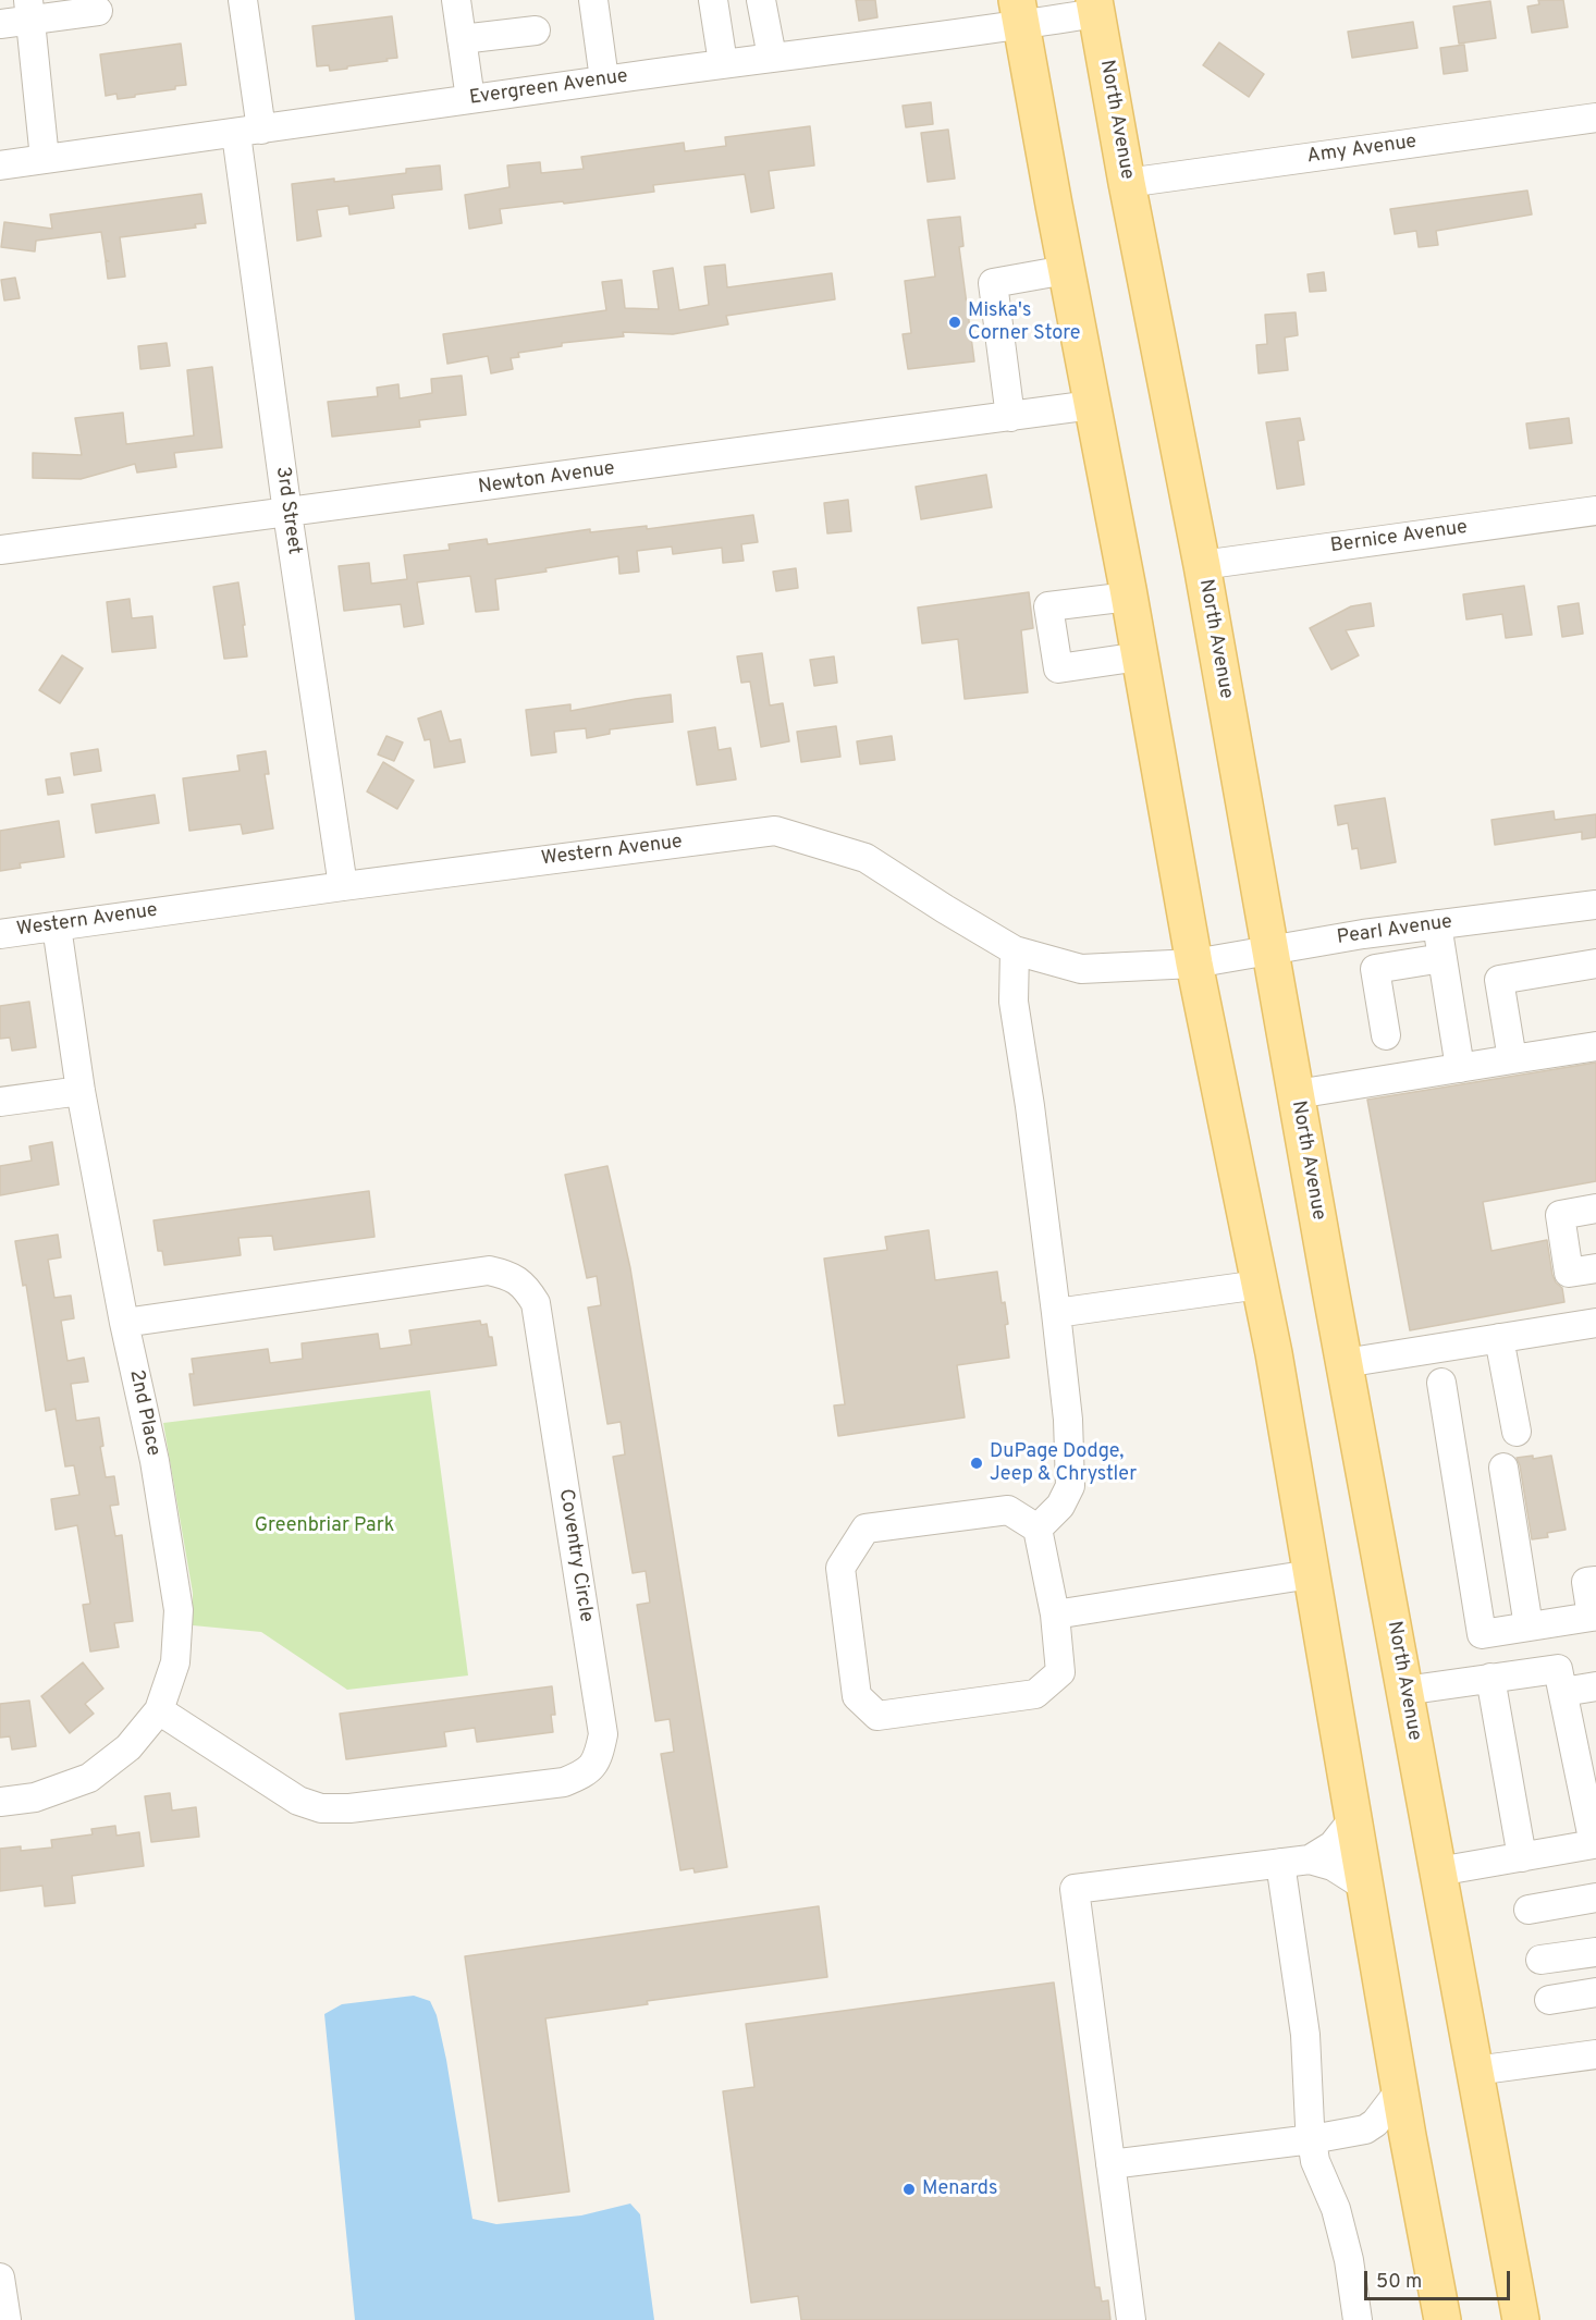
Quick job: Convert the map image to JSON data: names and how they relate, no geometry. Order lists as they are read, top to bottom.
{
  "streets": {
    "main road": ["North Avenue"],
    "street": [
      "Evergreen Avenue",
      "Amy Avenue",
      "Newton Avenue",
      "3rd Street",
      "Bernice Avenue",
      "Western Avenue",
      "Pearl Avenue",
      "2nd Place",
      "Coventry Circle"
    ]
  },
  "crossings": [
    ["Evergreen Avenue", "North Avenue"],
    ["Evergreen Avenue", "3rd Street"],
    ["North Avenue", "Amy Avenue"],
    ["North Avenue", "Bernice Avenue"],
    ["North Avenue", "Pearl Avenue"],
    ["Newton Avenue", "3rd Street"],
    ["3rd Street", "Western Avenue"],
    ["Western Avenue", "Pearl Avenue"],
    ["Western Avenue", "2nd Place"],
    ["2nd Place", "Coventry Circle"]
  ],
  "parks": ["Greenbriar Park"],
  "places": ["Miska's Corner Store", "DuPage Dodge, Jeep & Chrystler", "Menards"],
  "scale_bar": "50 m"
}
